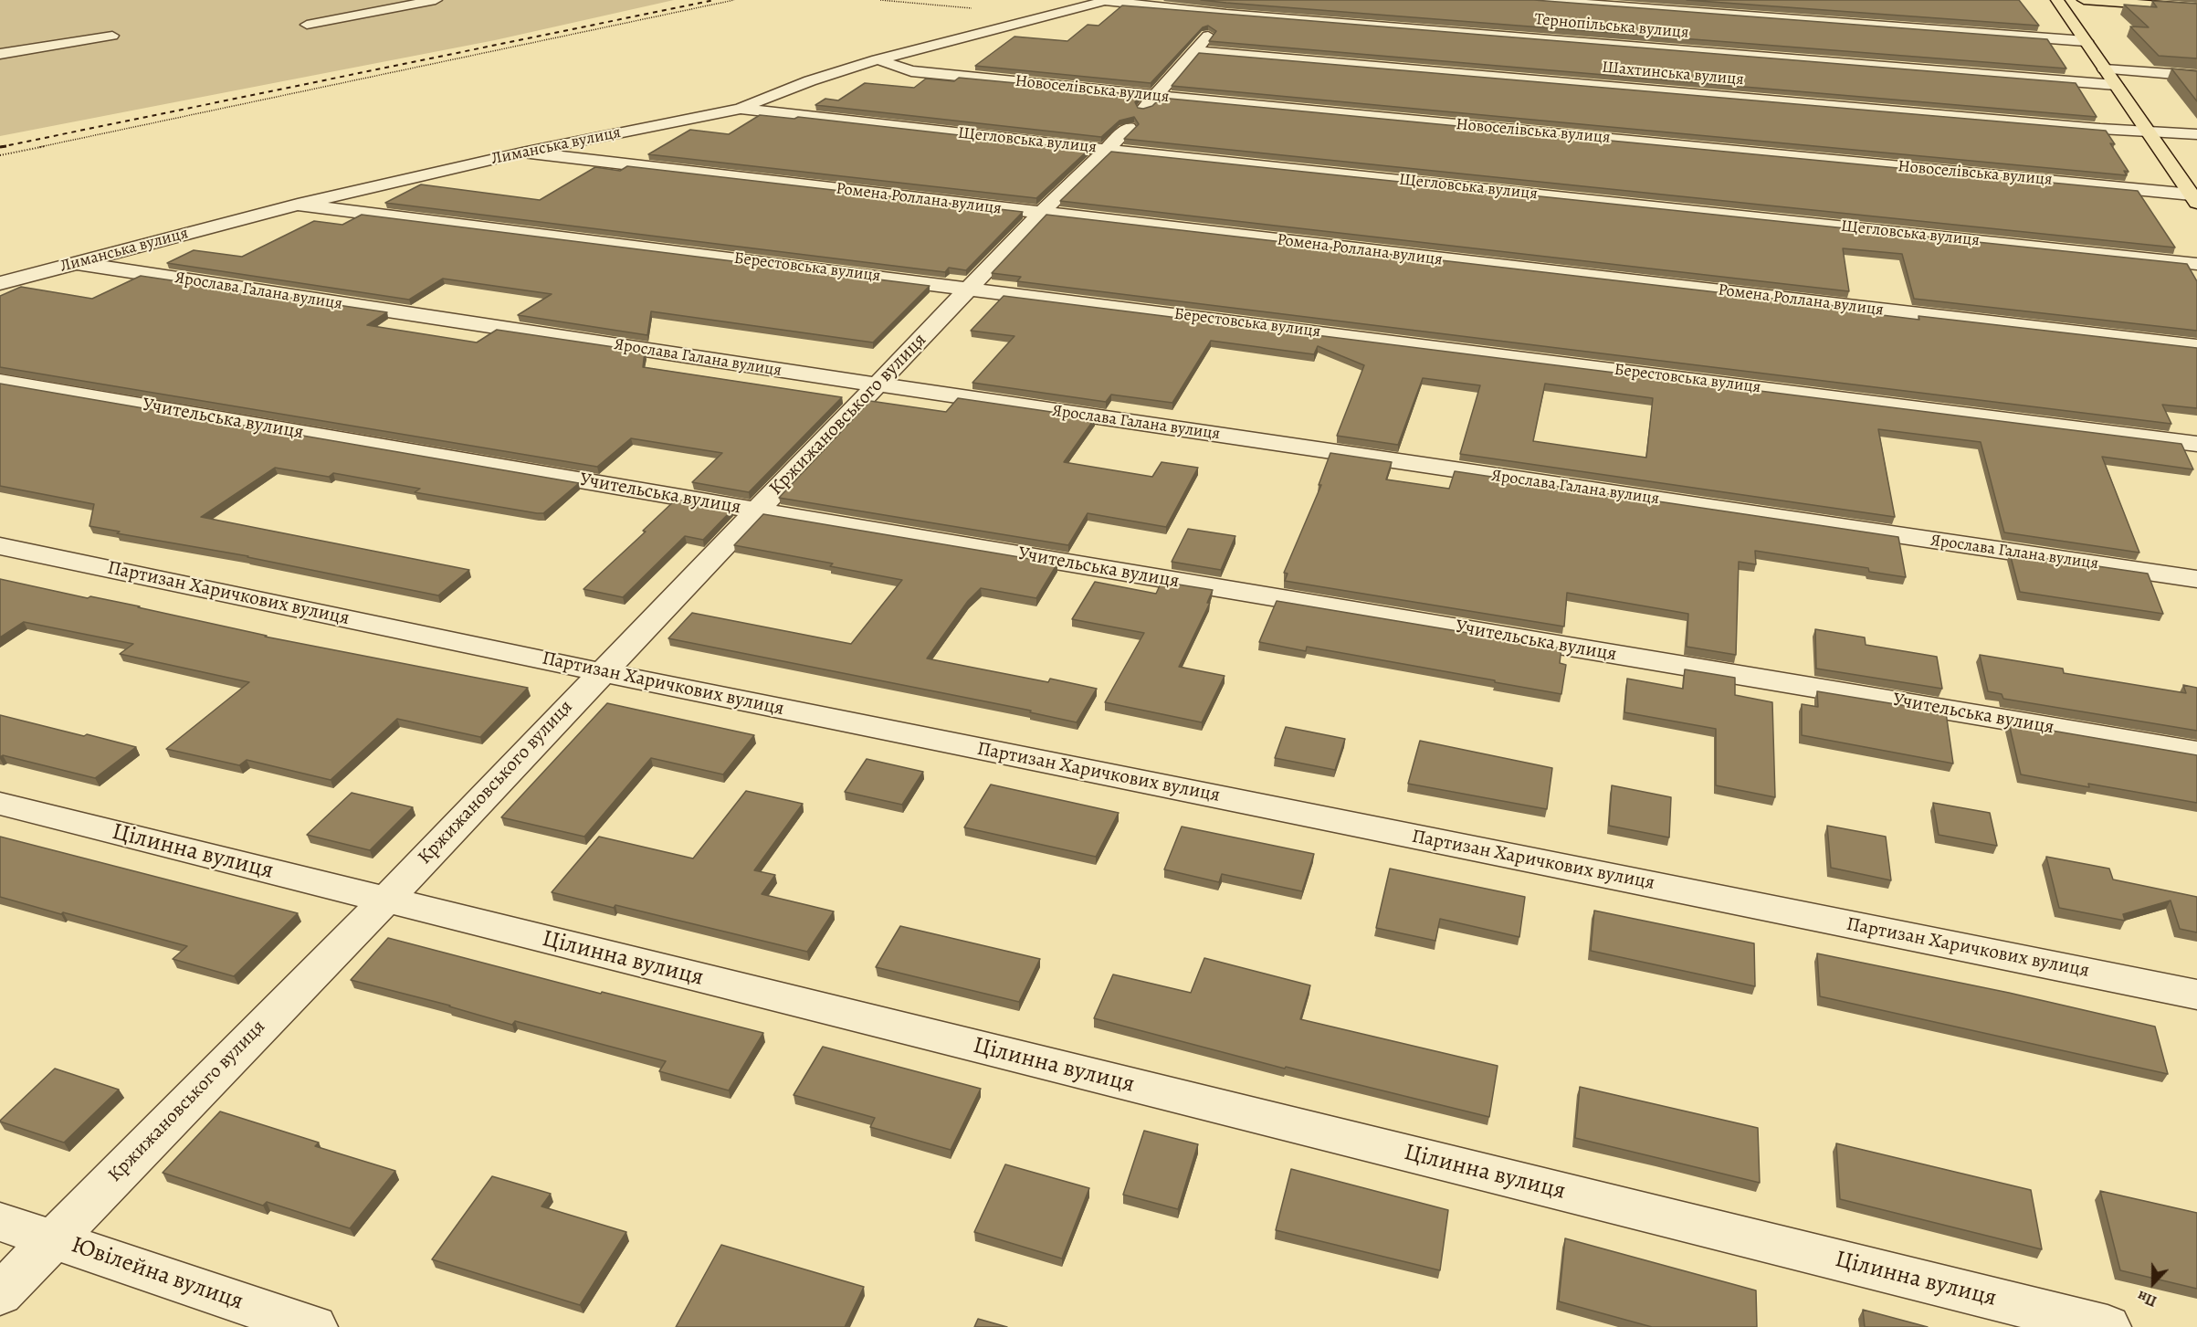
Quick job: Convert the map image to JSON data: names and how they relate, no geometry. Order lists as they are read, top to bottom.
{
  "streets": {
    "street": [
      "Тернопільська вулиця",
      "Шахтинська вулиця",
      "Новоселівська вулиця",
      "Щегловська вулиця",
      "Лиманська вулиця",
      "Ромена Роллана вулиця",
      "Берестовська вулиця",
      "Ярослава Галана вулиця",
      "Кржижановського вулиця",
      "Учительська вулиця",
      "Партизан Харичкових вулиця",
      "Цілинна вулиця",
      "Ювілейна вулиця"
    ]
  },
  "crossings": [
    ["Тернопільська вулиця", "Лиманська вулиця"],
    ["Тернопільська вулиця", "Кржижановського вулиця"],
    ["Шахтинська вулиця", "Кржижановського вулиця"],
    ["Новоселівська вулиця", "Лиманська вулиця"],
    ["Новоселівська вулиця", "Кржижановського вулиця"],
    ["Щегловська вулиця", "Лиманська вулиця"],
    ["Щегловська вулиця", "Кржижановського вулиця"],
    ["Лиманська вулиця", "Ромена Роллана вулиця"],
    ["Лиманська вулиця", "Берестовська вулиця"],
    ["Лиманська вулиця", "Ярослава Галана вулиця"],
    ["Ромена Роллана вулиця", "Кржижановського вулиця"],
    ["Берестовська вулиця", "Кржижановського вулиця"],
    ["Ярослава Галана вулиця", "Кржижановського вулиця"],
    ["Кржижановського вулиця", "Учительська вулиця"],
    ["Кржижановського вулиця", "Партизан Харичкових вулиця"],
    ["Кржижановського вулиця", "Цілинна вулиця"],
    ["Кржижановського вулиця", "Ювілейна вулиця"]
  ],
  "north": "bottom"
}
